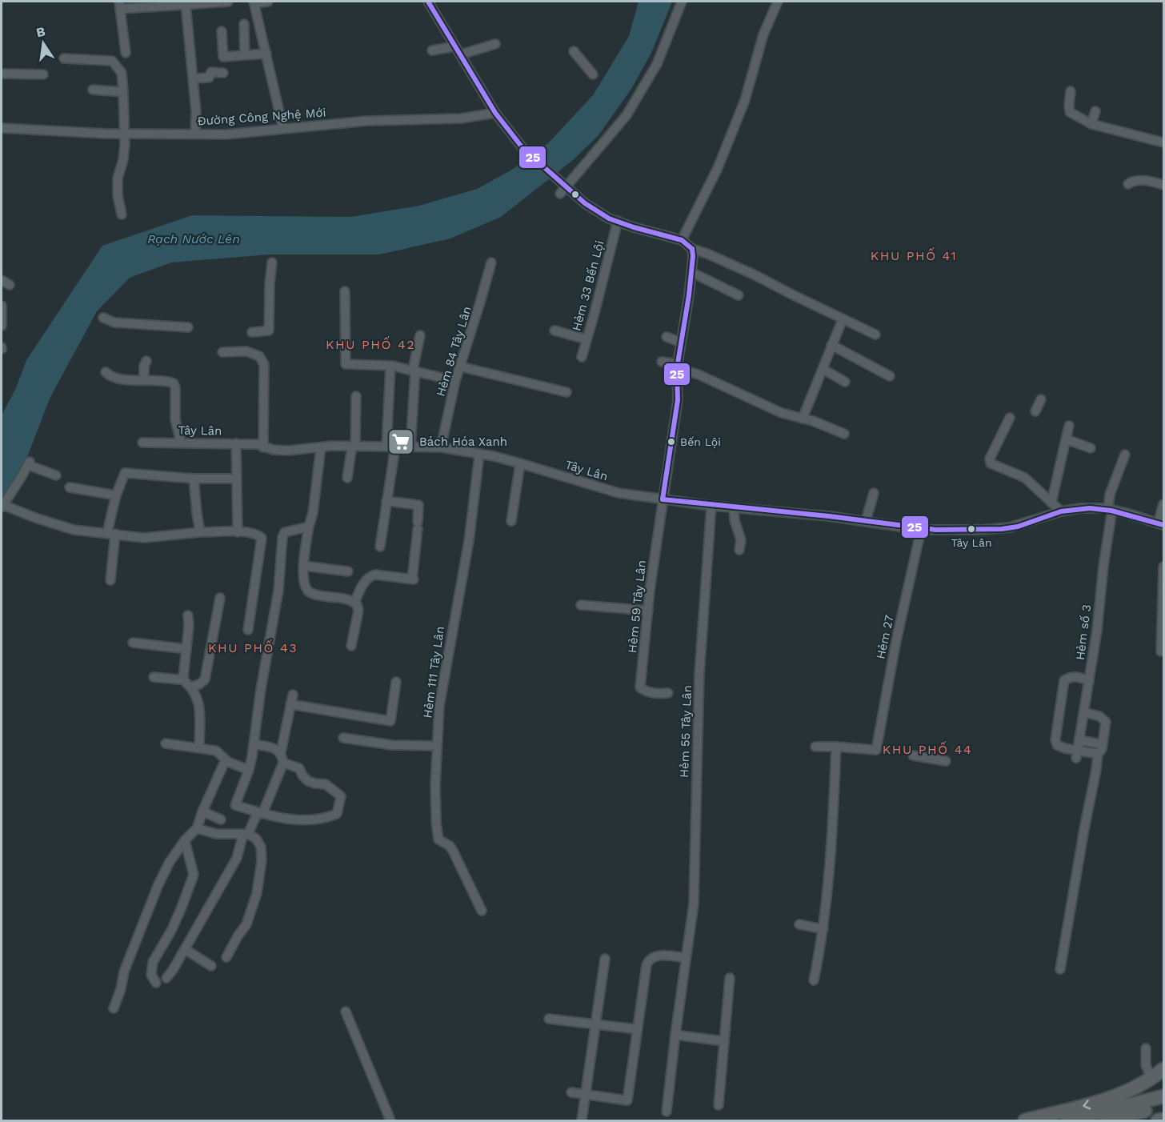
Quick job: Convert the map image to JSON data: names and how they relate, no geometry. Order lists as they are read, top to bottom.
{
  "streets": {
    "street": [
      "Đường Công Nghệ Mới",
      "Hẻm 33 Bến Lội",
      "Hẻm 84 Tây Lân",
      "Tây Lân",
      "Hẻm 59 Tây Lân",
      "Hẻm số 3",
      "Hẻm 27",
      "Hẻm 111 Tây Lân",
      "Hẻm 55 Tây Lân"
    ]
  },
  "crossings": [
    ["Hẻm 84 Tây Lân", "Tây Lân"],
    ["Tây Lân", "Hẻm 59 Tây Lân"],
    ["Tây Lân", "Hẻm số 3"],
    ["Tây Lân", "Hẻm 27"],
    ["Tây Lân", "Hẻm 111 Tây Lân"],
    ["Tây Lân", "Hẻm 55 Tây Lân"]
  ],
  "districts": [
    "KHU PHỐ 41",
    "KHU PHỐ 42",
    "KHU PHỐ 43",
    "KHU PHỐ 44"
  ],
  "water": ["Rạch Nước Lên"],
  "places": {
    "supermarket": ["Bách Hóa Xanh"],
    "other": ["Bến Lội", "Tây Lân"]
  },
  "lines": ["transit line 25"],
  "north": "top"
}
